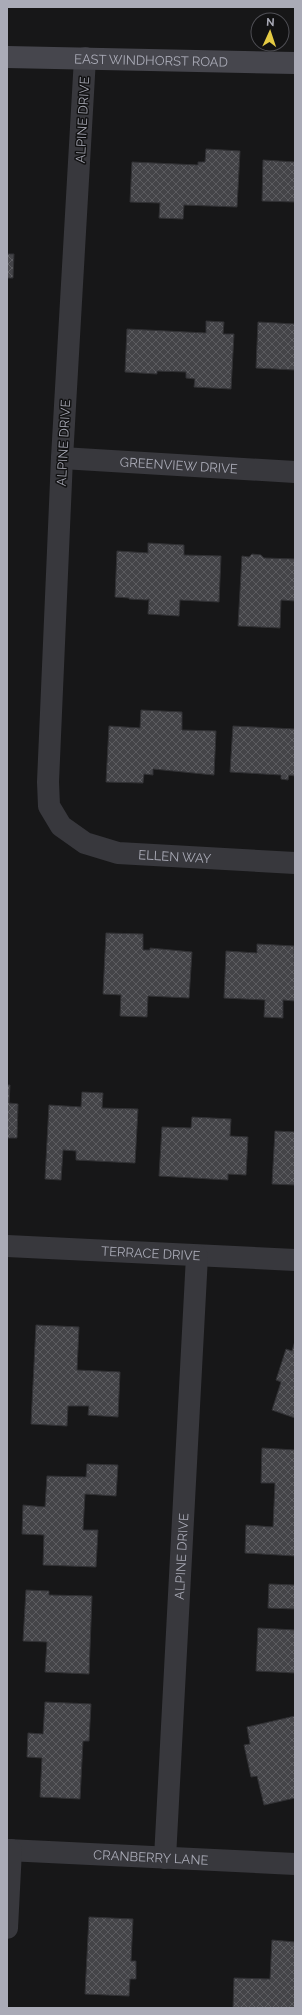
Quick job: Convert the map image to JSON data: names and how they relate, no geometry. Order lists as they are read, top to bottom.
{
  "streets": {
    "street": [
      "EAST WINDHORST ROAD",
      "ALPINE DRIVE",
      "GREENVIEW DRIVE",
      "ELLEN WAY",
      "TERRACE DRIVE",
      "CRANBERRY LANE"
    ]
  },
  "crossings": [
    ["EAST WINDHORST ROAD", "ALPINE DRIVE"],
    ["ALPINE DRIVE", "GREENVIEW DRIVE"],
    ["ALPINE DRIVE", "ELLEN WAY"],
    ["ALPINE DRIVE", "TERRACE DRIVE"],
    ["ALPINE DRIVE", "CRANBERRY LANE"]
  ],
  "north": "top"
}
